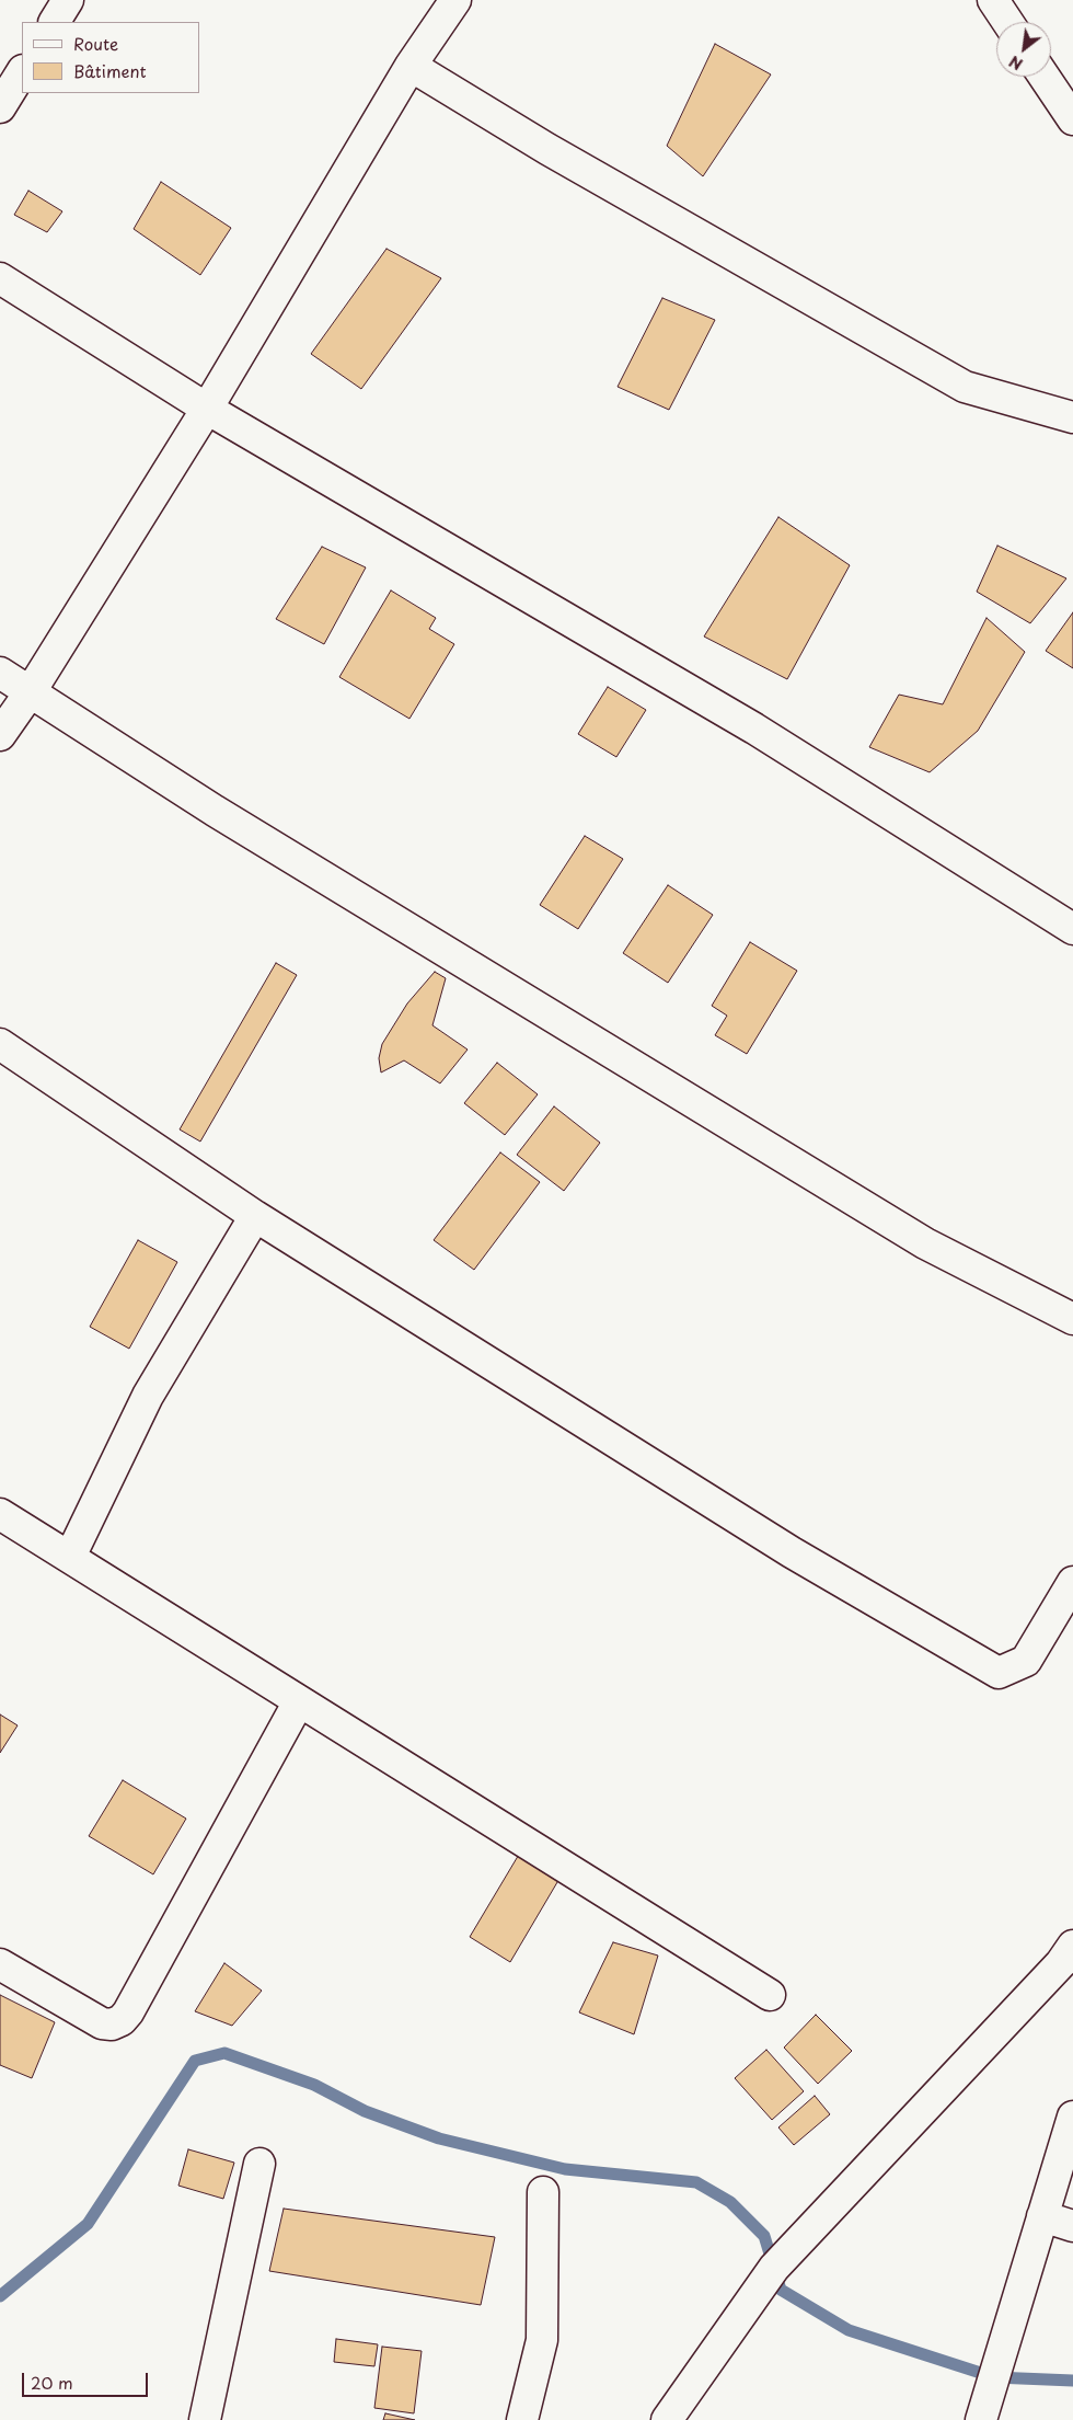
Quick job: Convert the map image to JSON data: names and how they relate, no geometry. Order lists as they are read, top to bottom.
{
  "legend": ["Route", "Bâtiment"],
  "scale_bar": "20 m",
  "north": "bottom left"
}
